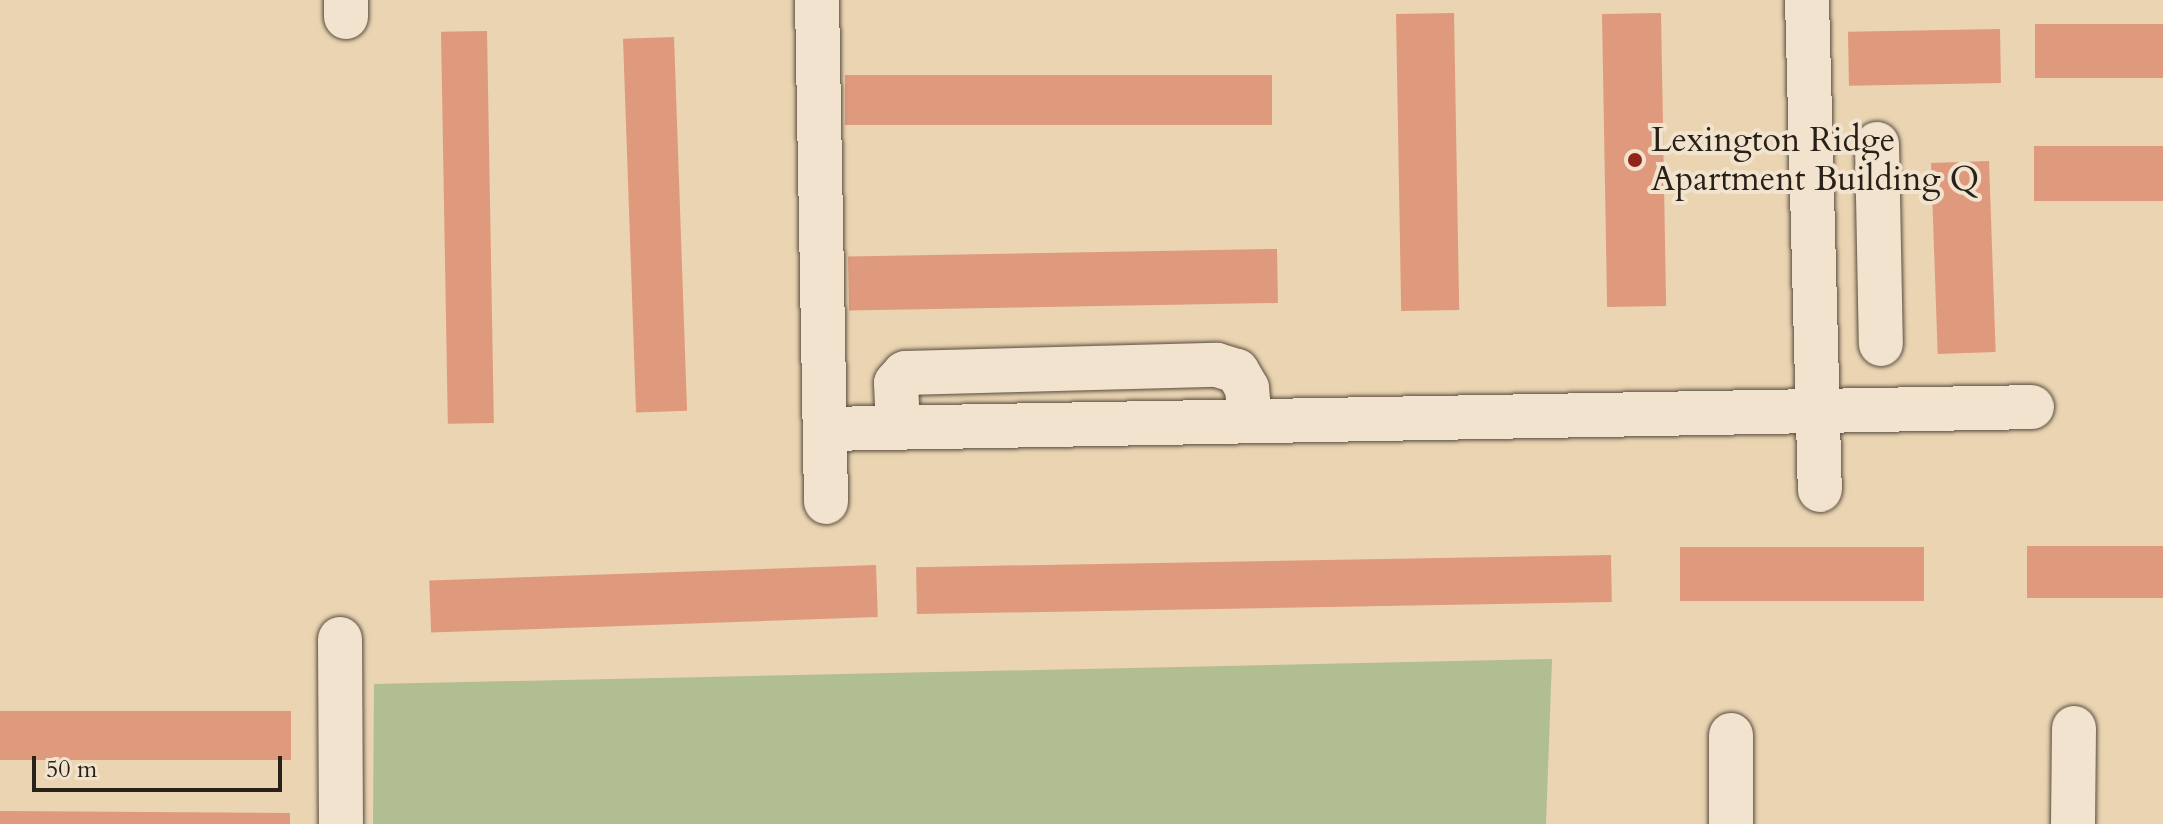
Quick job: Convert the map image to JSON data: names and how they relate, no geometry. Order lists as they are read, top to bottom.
{
  "places": ["Lexington Ridge Apartment Building Q"],
  "scale_bar": "50 m"
}
